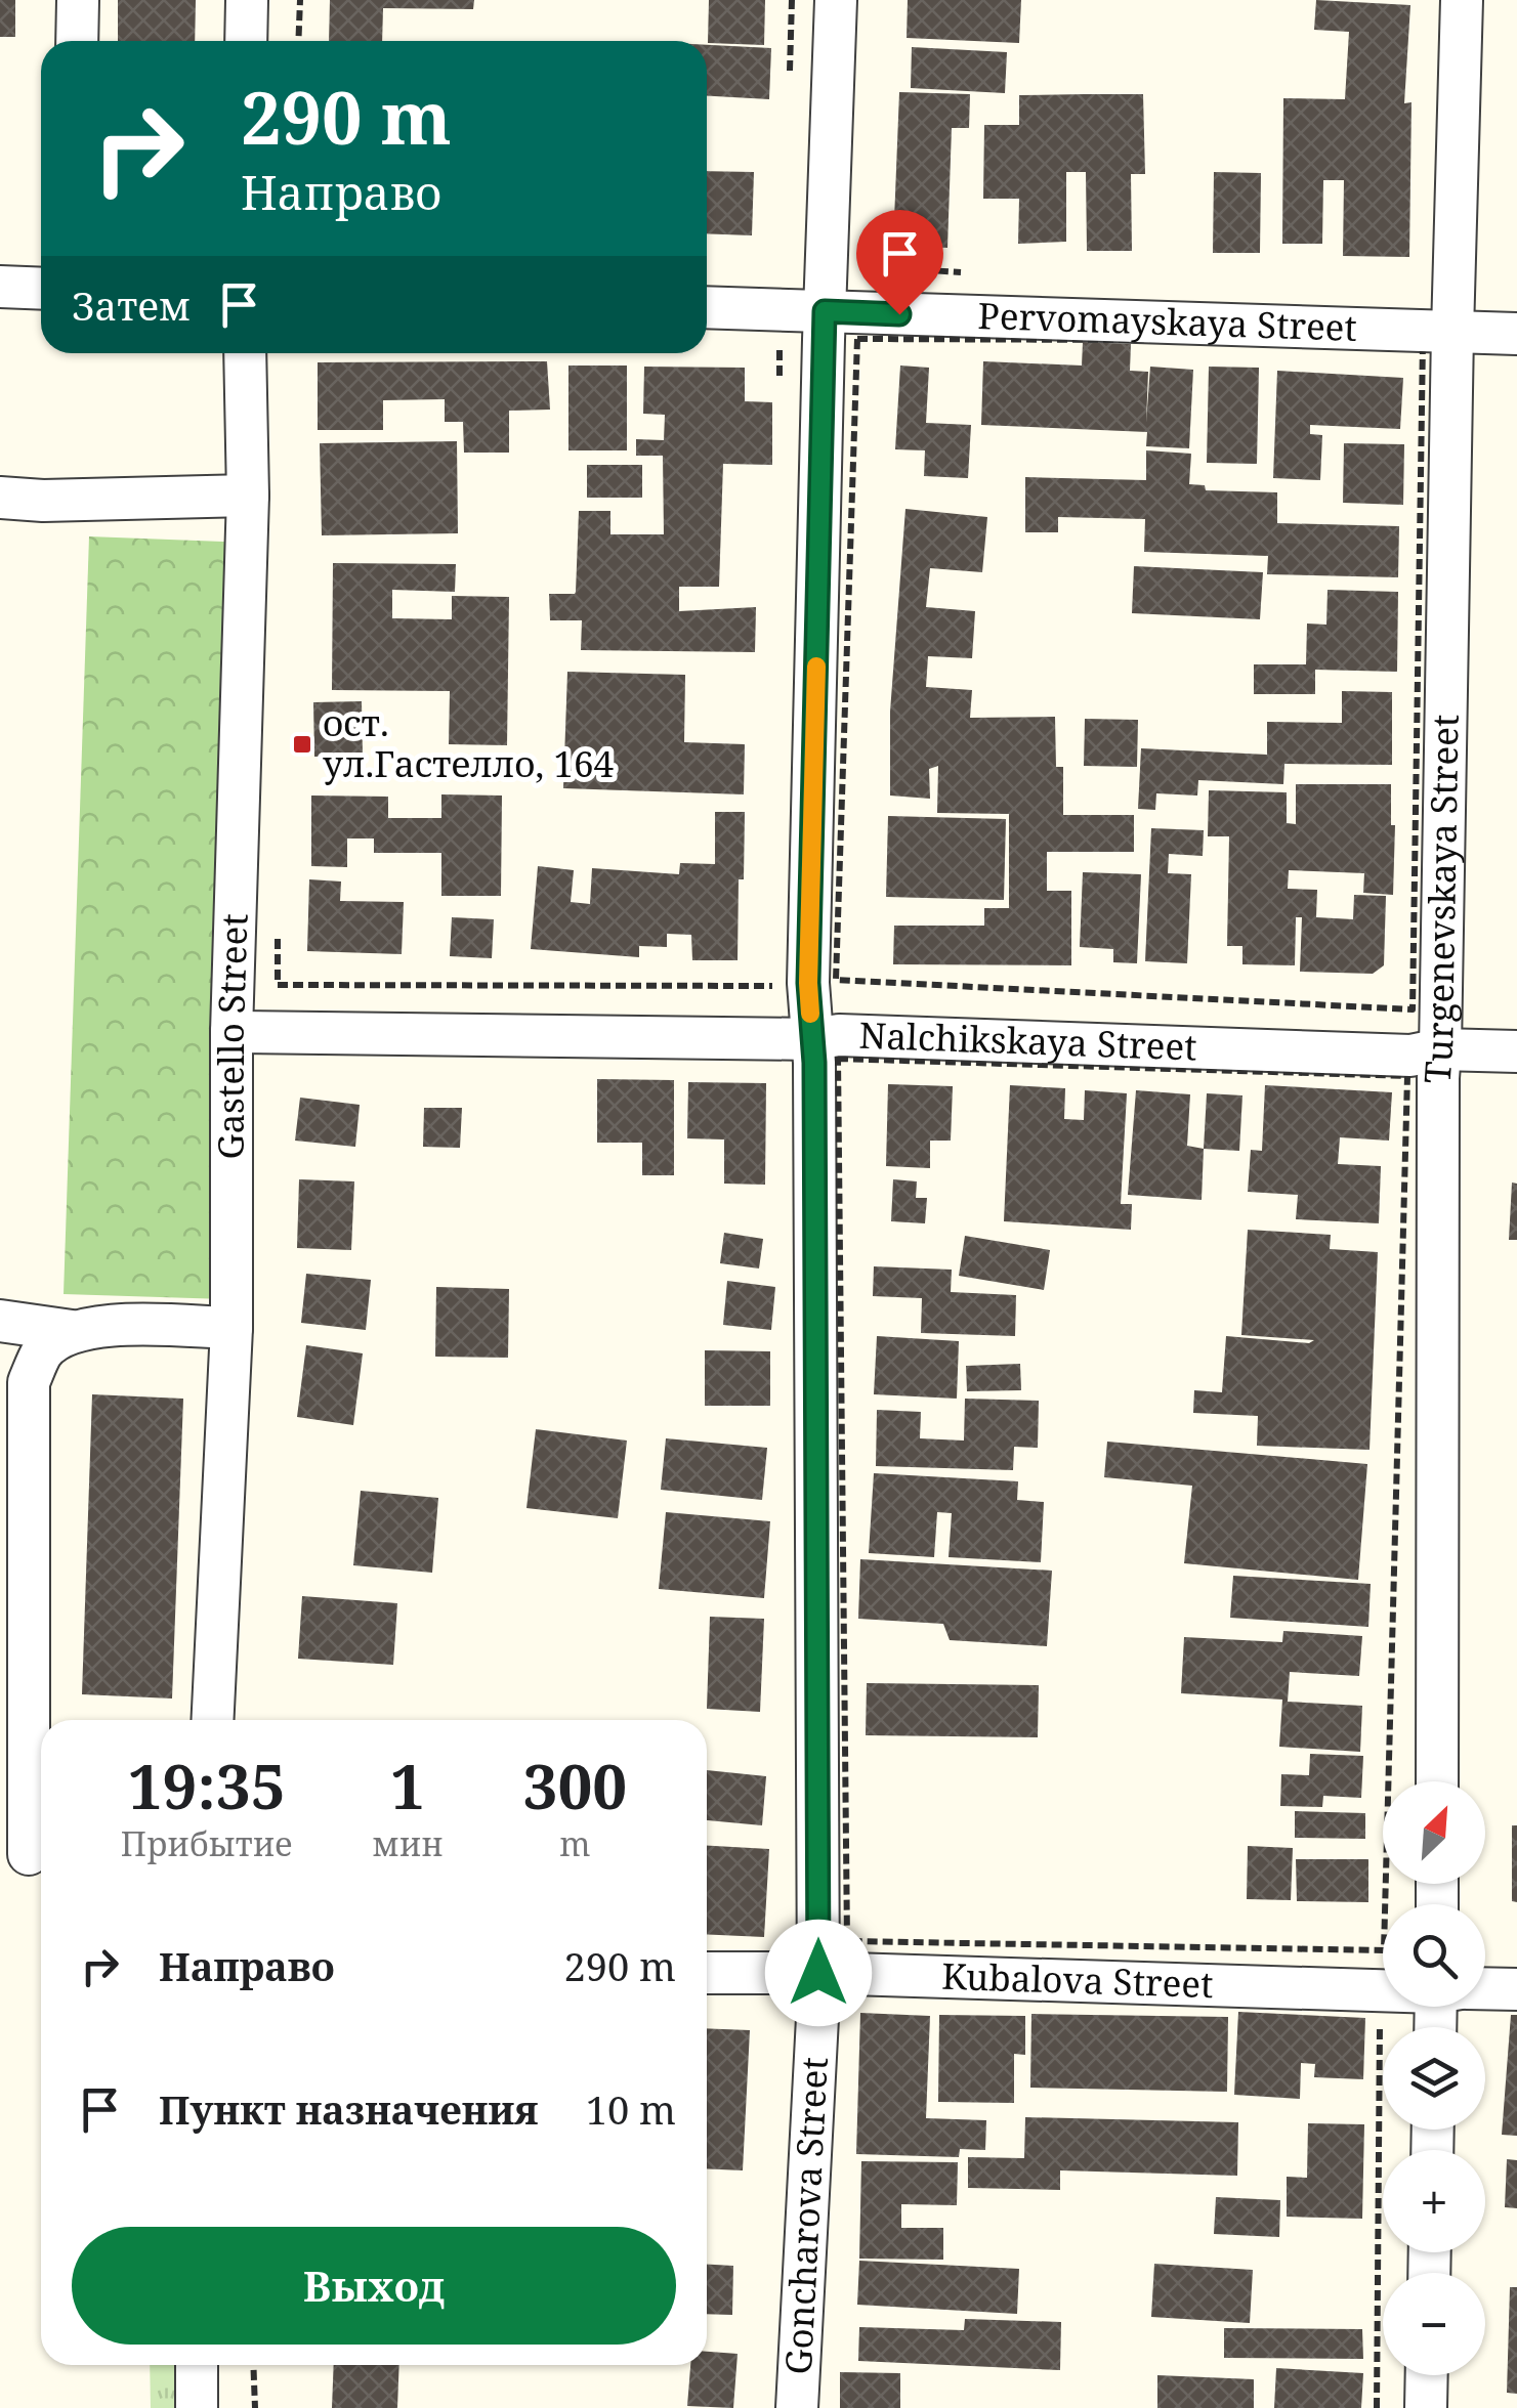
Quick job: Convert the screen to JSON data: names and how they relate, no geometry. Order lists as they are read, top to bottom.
{
  "streets": {
    "street": [
      "Pervomayskaya Street",
      "Turgenevskaya Street",
      "Gastello Street",
      "Nalchikskaya Street",
      "Kubalova Street",
      "Goncharova Street"
    ]
  },
  "crossings": [
    ["Pervomayskaya Street", "Turgenevskaya Street"],
    ["Pervomayskaya Street", "Goncharova Street"],
    ["Turgenevskaya Street", "Nalchikskaya Street"],
    ["Gastello Street", "Nalchikskaya Street"],
    ["Nalchikskaya Street", "Goncharova Street"],
    ["Kubalova Street", "Goncharova Street"]
  ],
  "places": {
    "transit": ["ост. ул.Гастелло, 164"]
  },
  "north": "top right",
  "page": {
    "turn": ["290 m", "Направо"],
    "then": "Затем",
    "eta": [
      "19:35",
      "Прибытие",
      "1",
      "мин",
      "300",
      "m"
    ],
    "map_buttons": ["+", "−"],
    "list": [
      {
        "name": "Направо",
        "value": "290 m"
      },
      {
        "name": "Пункт назначения",
        "value": "10 m"
      }
    ],
    "buttons": "Выход"
  }
}
